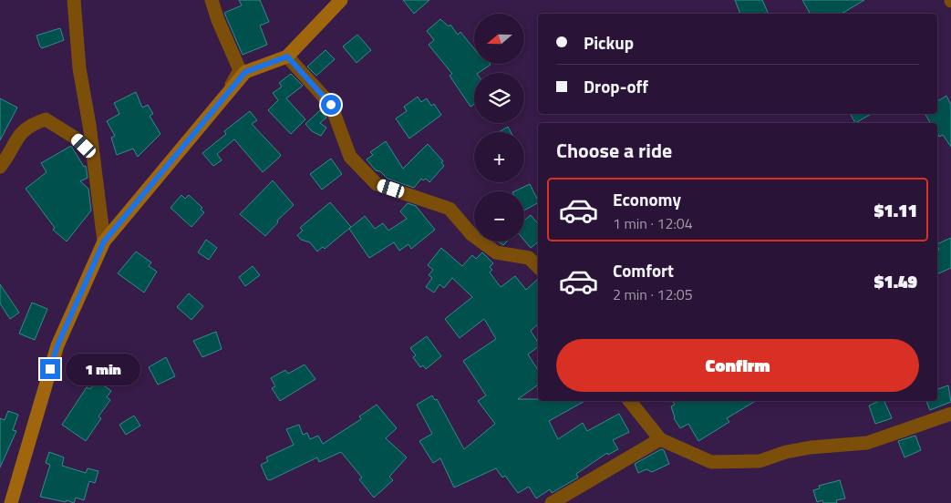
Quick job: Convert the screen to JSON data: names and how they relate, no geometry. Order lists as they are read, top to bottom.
{
  "north": "left",
  "page": {
    "map_buttons": ["+", "−"],
    "banner": ["Pickup", "Drop-off"],
    "heading": "Choose a ride",
    "list": [
      {
        "name": "Economy",
        "note": "1 min · 12:04",
        "value": "$1.11"
      },
      {
        "name": "Comfort",
        "note": "2 min · 12:05",
        "value": "$1.49"
      }
    ],
    "buttons": "Confirm",
    "bubble": "1 min"
  }
}
